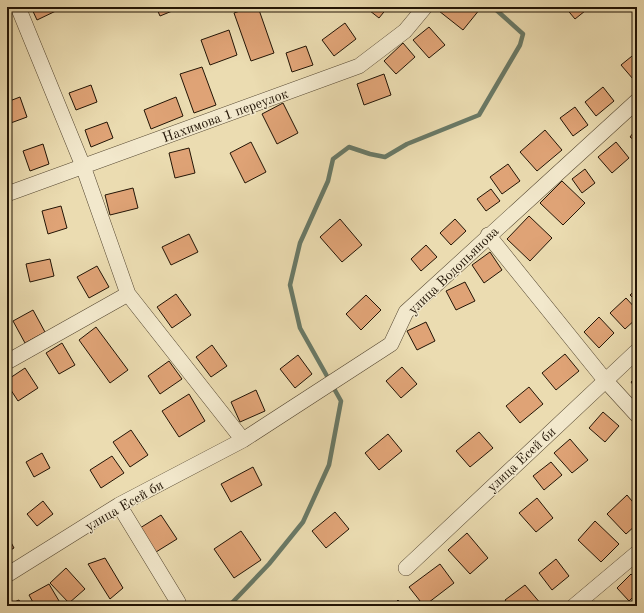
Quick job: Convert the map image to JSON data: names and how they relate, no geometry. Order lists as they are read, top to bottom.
{
  "streets": {
    "street": ["Нахимова 1 переулок", "улица Водопьянова", "улица Есей би"]
  },
  "crossings": [
    ["улица Водопьянова", "улица Есей би"]
  ]
}
